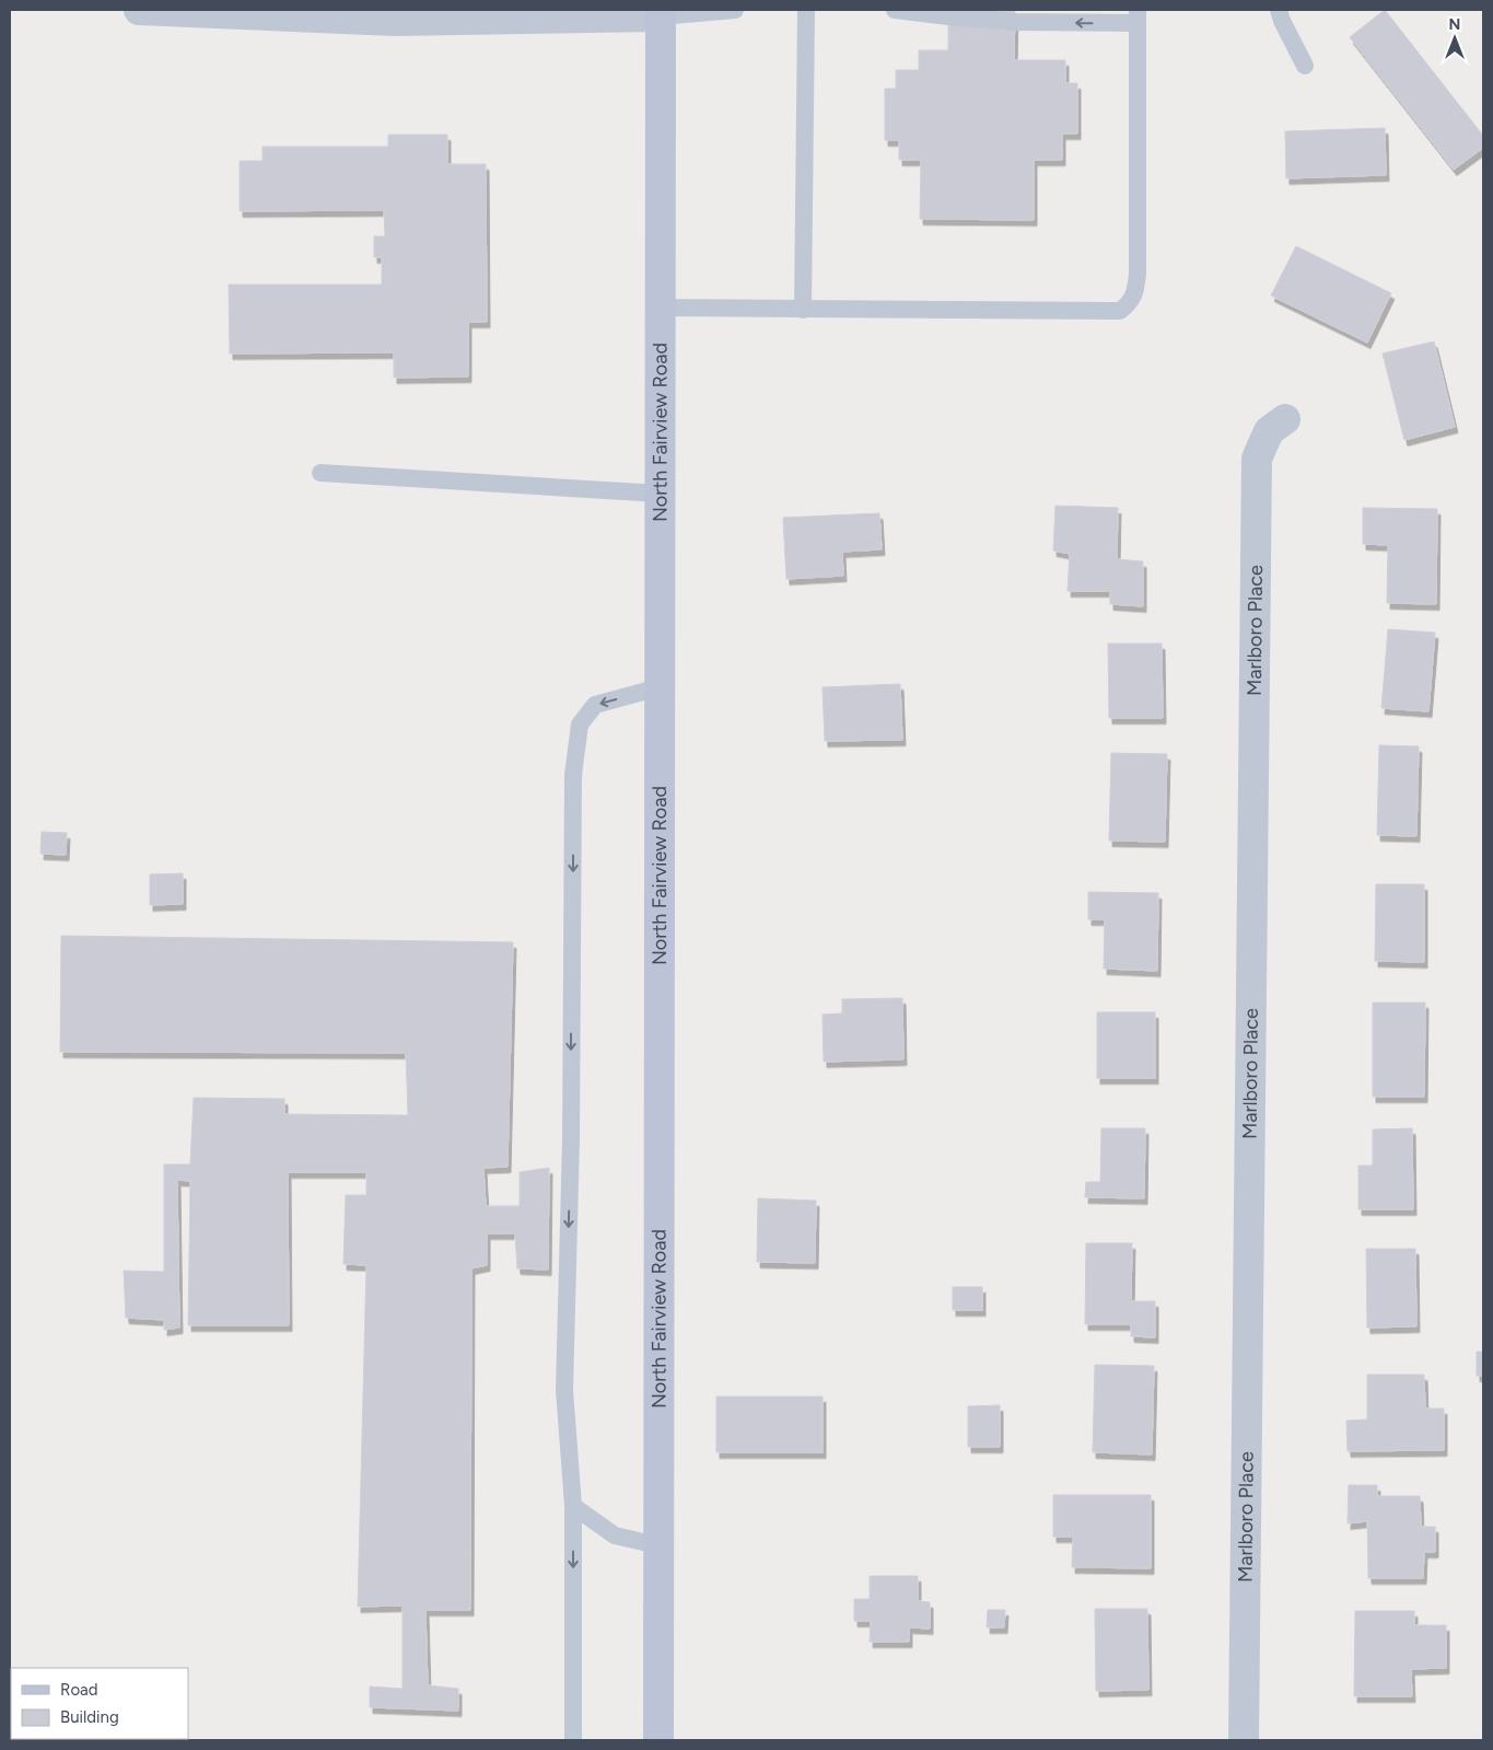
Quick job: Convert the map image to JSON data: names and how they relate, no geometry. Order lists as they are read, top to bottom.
{
  "streets": {
    "main road": ["North Fairview Road"],
    "street": ["Marlboro Place"]
  },
  "legend": ["Road", "Building"],
  "north": "top"
}
